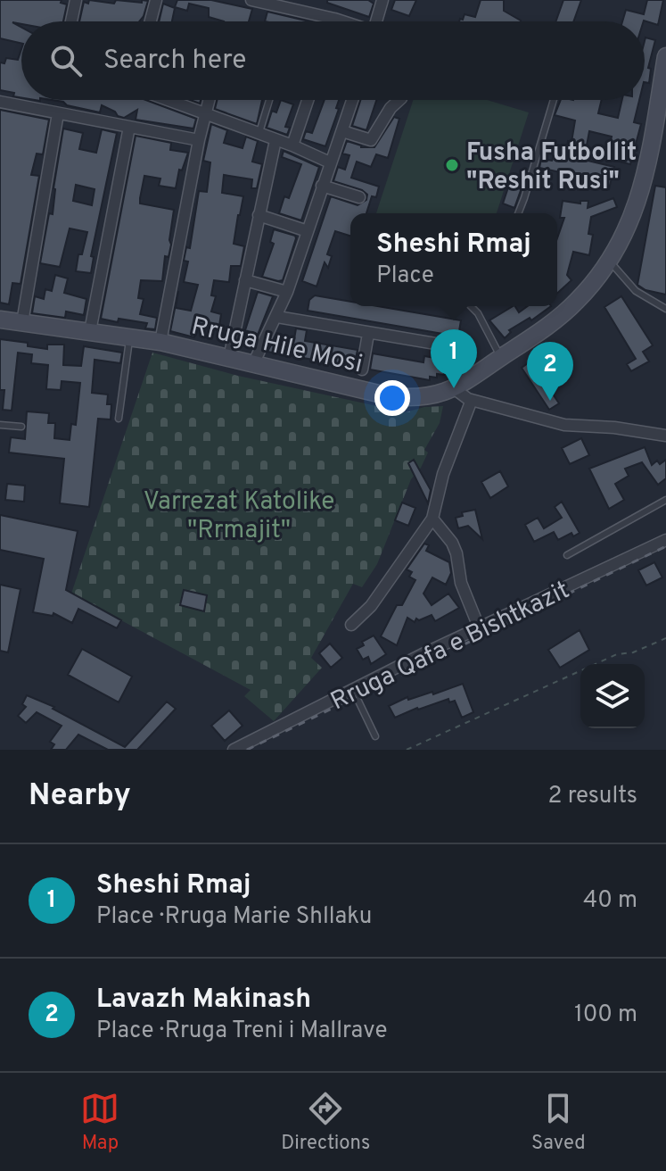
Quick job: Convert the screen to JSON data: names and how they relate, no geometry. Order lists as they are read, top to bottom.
{
  "streets": {
    "main road": ["Rruga Hile Mosi"],
    "street": ["Rruga Qafa e Bishtkazit"]
  },
  "parks": ["Varrezat Katolike \"Rrmajit\""],
  "places": ["Fusha Futbollit \"Reshit Rusi\""],
  "page": {
    "search": "Search here",
    "popup": ["Sheshi Rmaj", "Place"],
    "pins": ["1", "2"],
    "heading": ["Nearby", "2 results"],
    "list": [
      {
        "mark": "1",
        "name": "Sheshi Rmaj",
        "note": "Place · Rruga Marie Shllaku",
        "value": "40 m"
      },
      {
        "mark": "2",
        "name": "Lavazh Makinash",
        "note": "Place · Rruga Treni i Mallrave",
        "value": "100 m"
      }
    ],
    "nav": ["Map", "Directions", "Saved"]
  }
}
